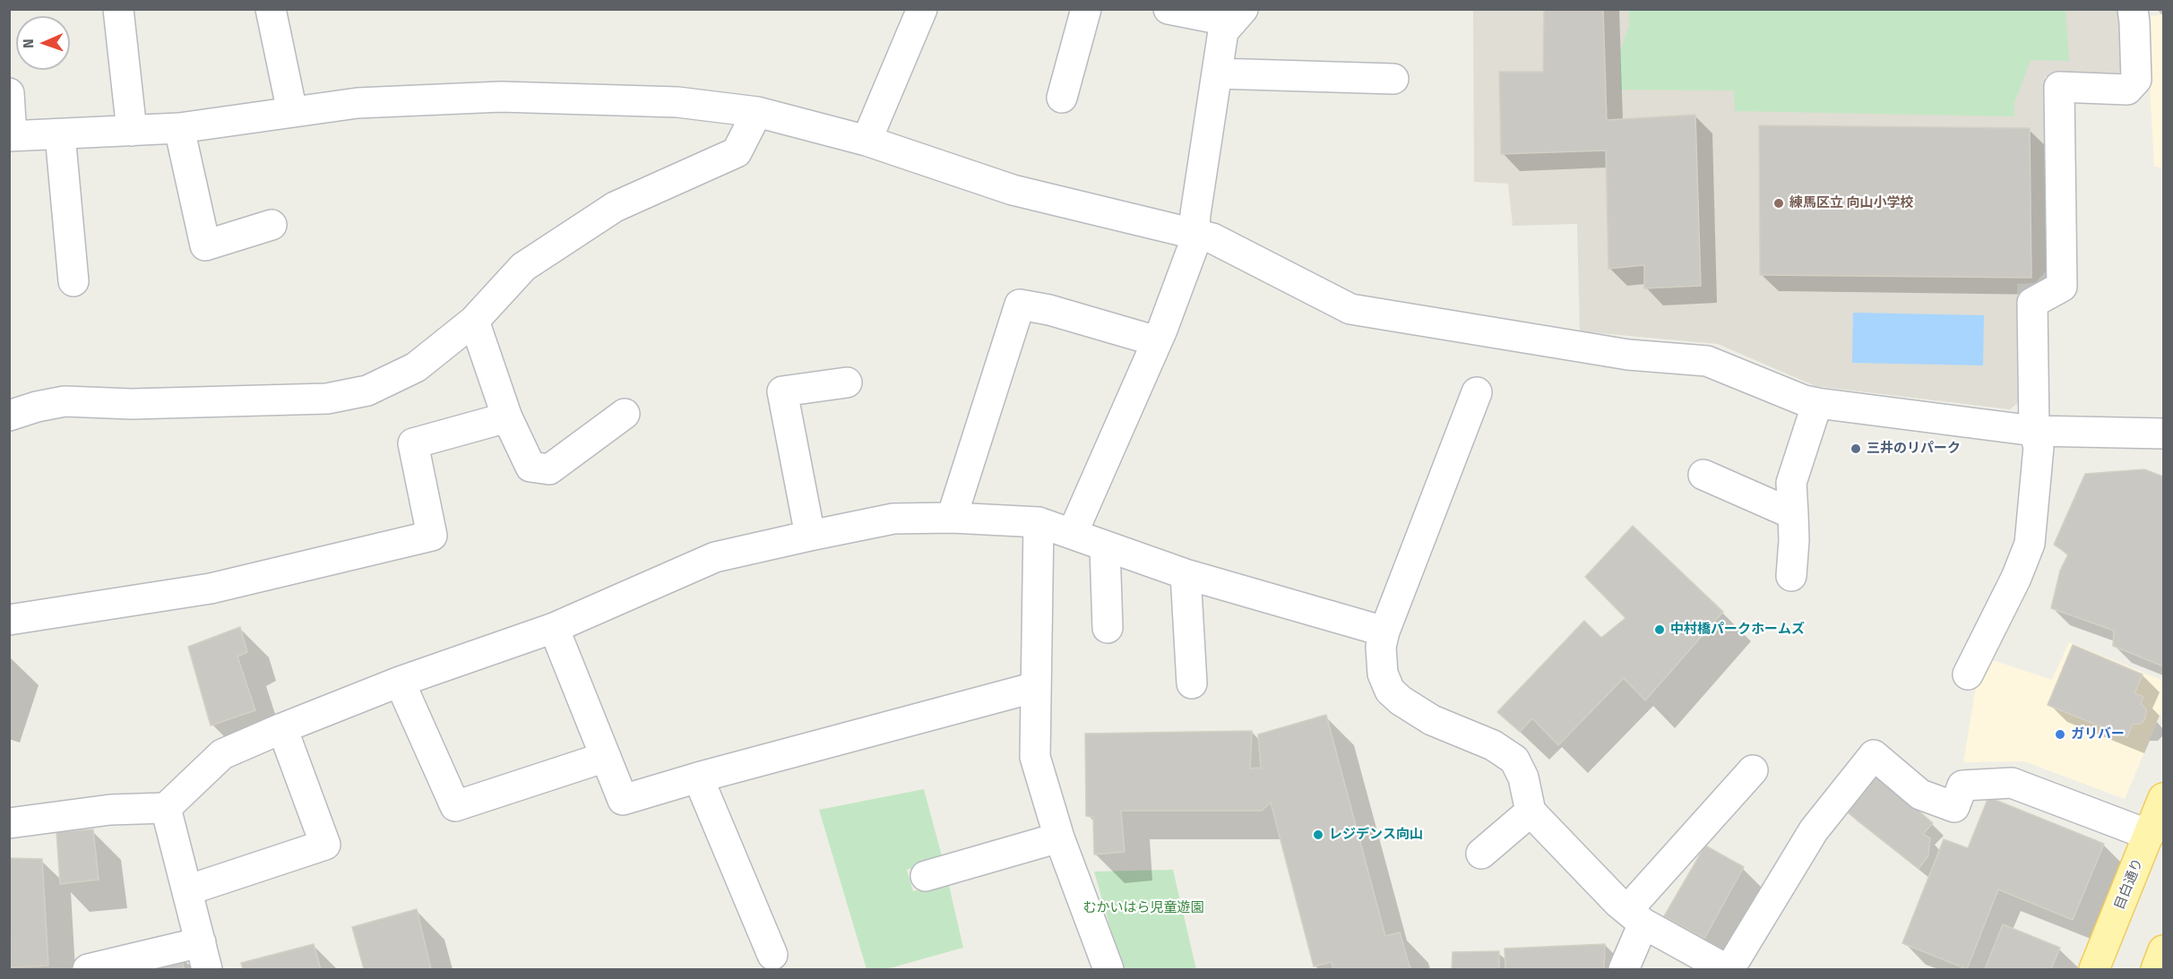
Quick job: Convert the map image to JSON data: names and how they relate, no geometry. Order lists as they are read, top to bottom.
{
  "streets": {
    "main road": ["目白通り"]
  },
  "parks": ["むかいはら児童遊園"],
  "places": [
    "練馬区立 向山小学校",
    "三井のリパーク",
    "中村橋パークホームズ",
    "ガリバー",
    "レジデンス向山"
  ],
  "north": "left"
}
